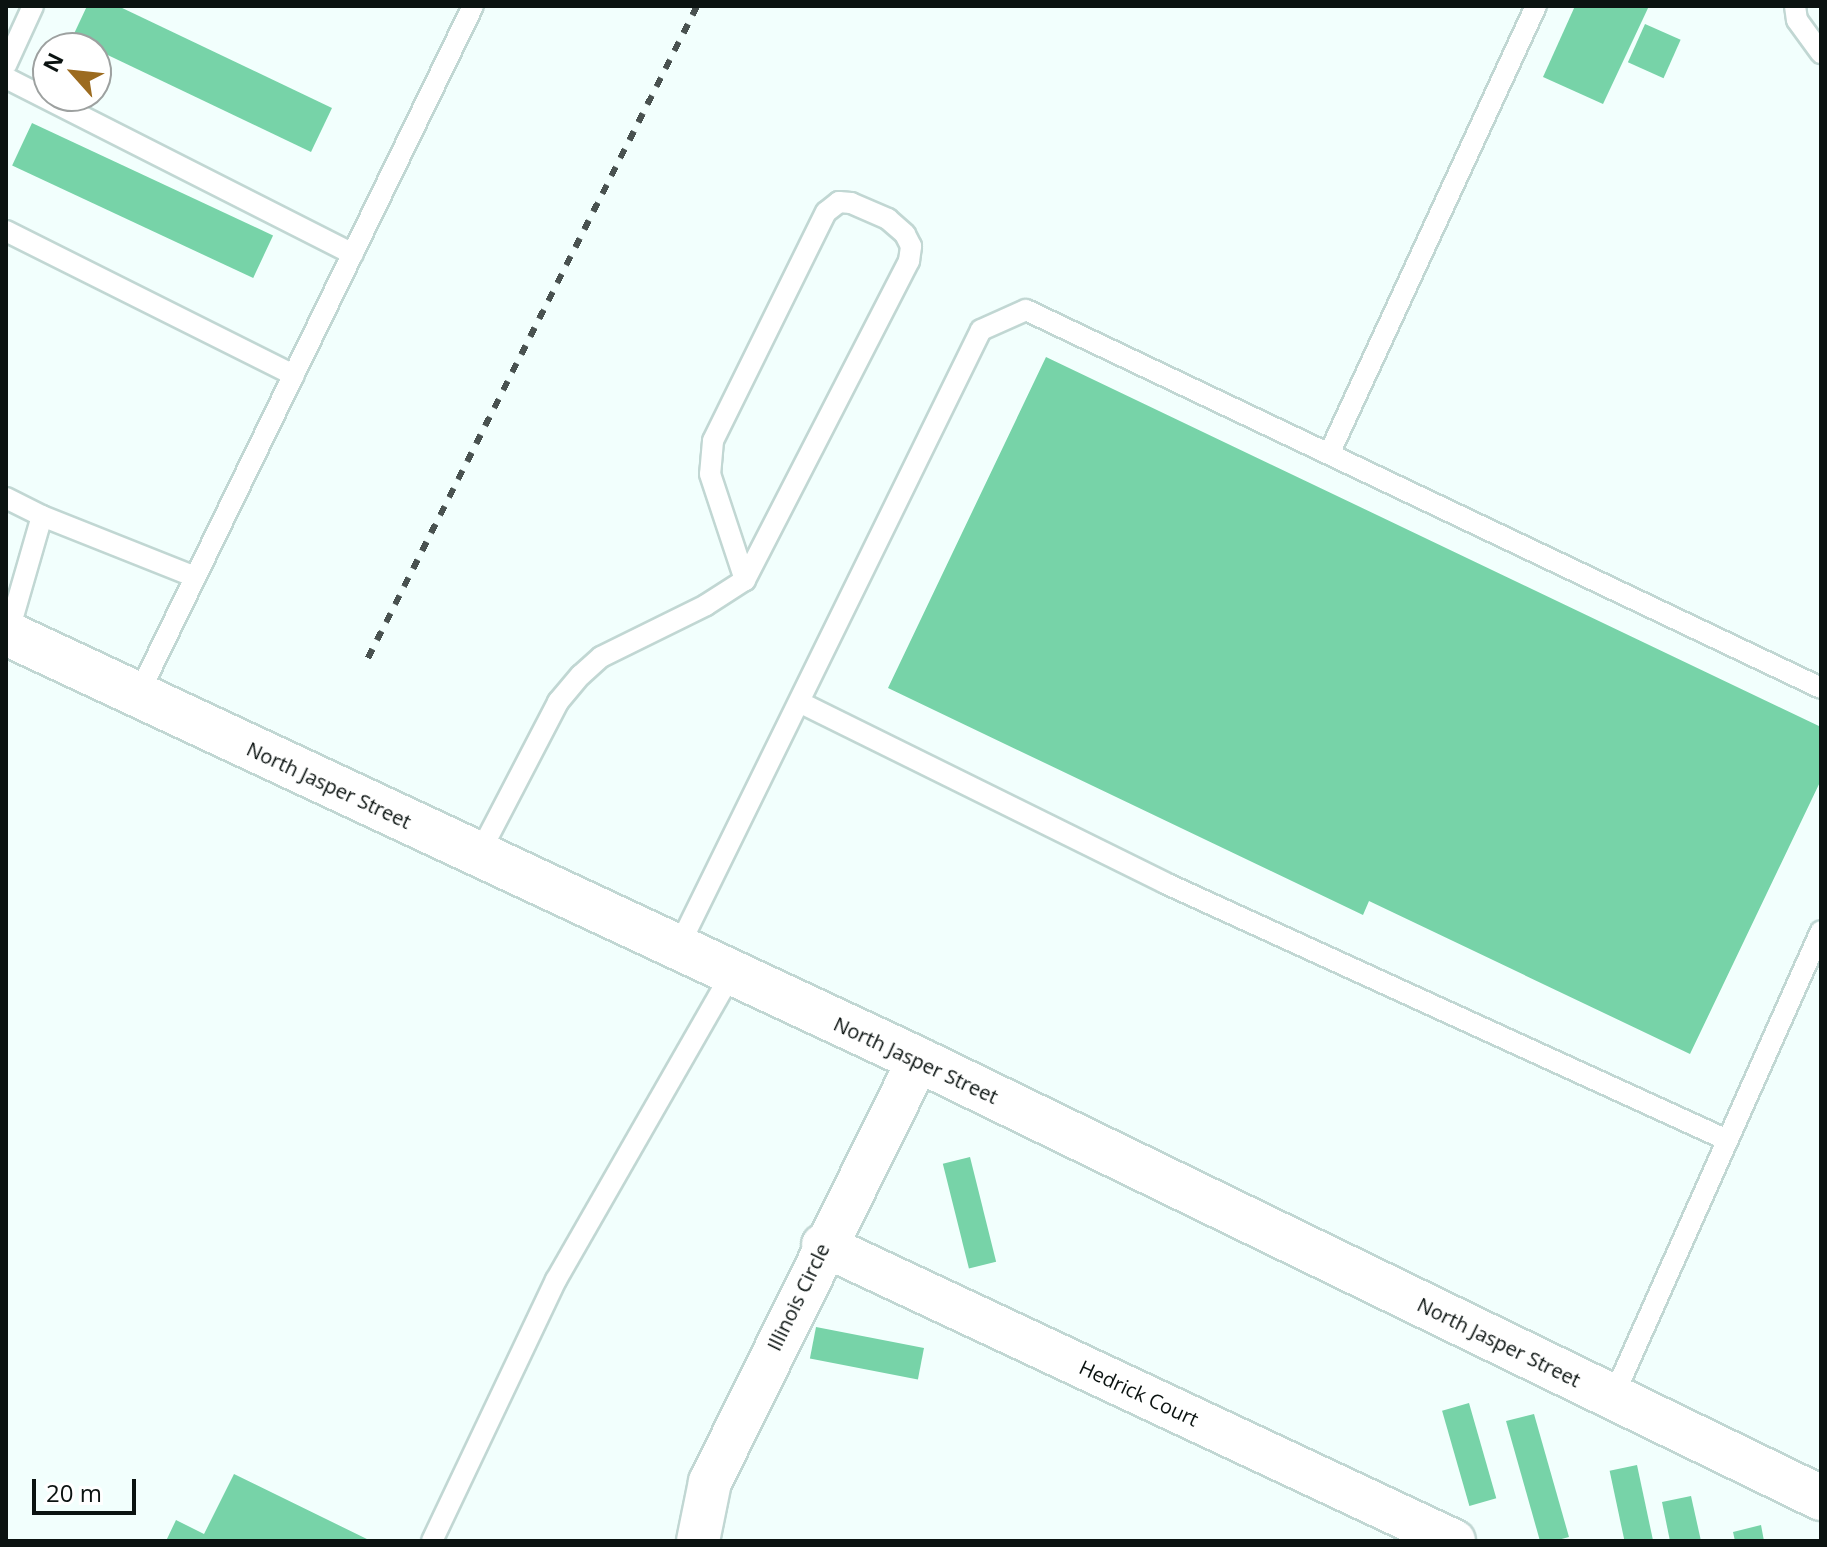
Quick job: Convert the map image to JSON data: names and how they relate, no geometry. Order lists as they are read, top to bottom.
{
  "streets": {
    "street": ["North Jasper Street", "Illinois Circle", "Hedrick Court"]
  },
  "crossings": [
    ["North Jasper Street", "Illinois Circle"],
    ["Illinois Circle", "Hedrick Court"]
  ],
  "scale_bar": "20 m",
  "north": "top left"
}
